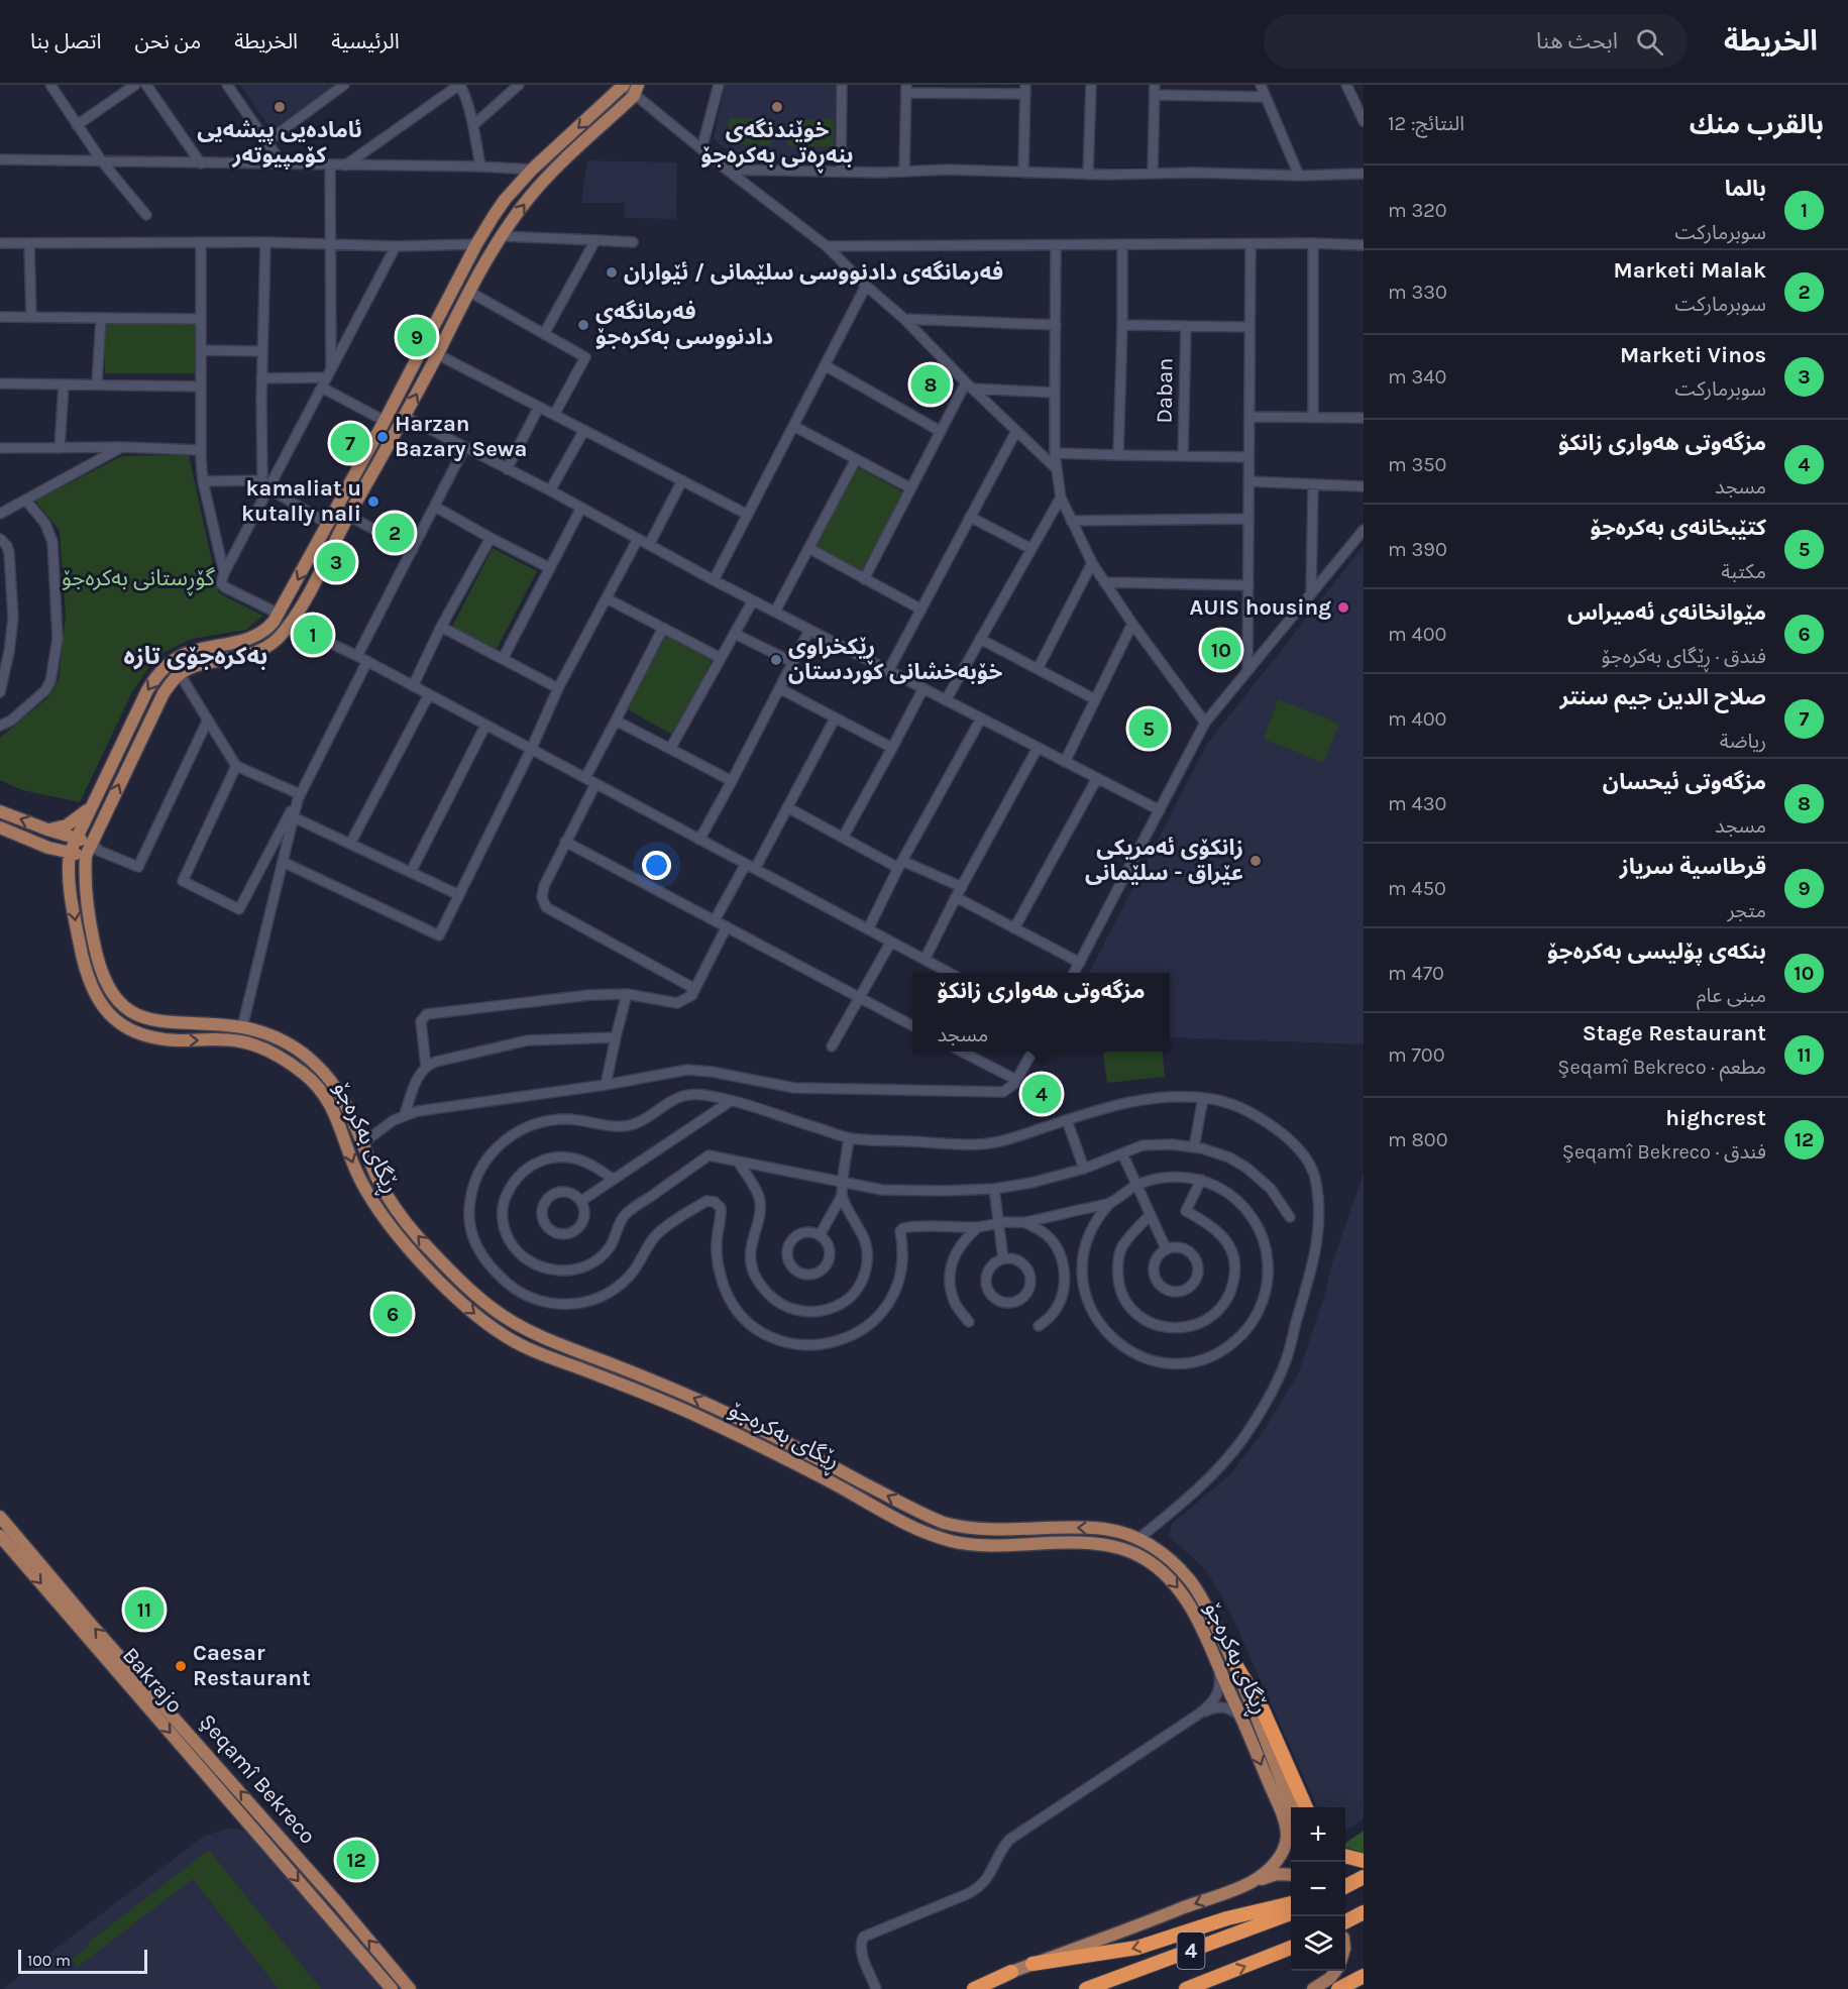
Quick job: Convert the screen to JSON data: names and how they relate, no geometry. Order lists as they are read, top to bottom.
{
  "streets": {
    "highway": ["4"],
    "main road": ["ڕێگای بەکرەجۆ", "Bakrajo", "Şeqamî Bekreco"],
    "street": ["Daban"]
  },
  "crossings": [
    ["Bakrajo", "Şeqamî Bekreco"]
  ],
  "one_way": ["Bakrajo", "Şeqamî Bekreco"],
  "districts": ["بەکرەجۆی تازە"],
  "parks": ["گۆڕستانی بەکرەجۆ"],
  "places": [
    "ئامادەیی پیشەیی کۆمپیوتەر",
    "خوێندنگەی بنەڕەتی بەکرەجۆ",
    "فەرمانگەی دادنووسی سلێمانی / ئێواران",
    "فەرمانگەی دادنووسی بەکرەجۆ",
    "Harzan Bazary Sewa",
    "kamaliat u kutally nali",
    "AUIS housing",
    "ڕێکخراوی خۆبەخشانی کوردستان",
    "زانکۆی ئەمریکی عێراق - سلێمانی",
    "Caesar Restaurant"
  ],
  "scale_bar": "100 m",
  "page": {
    "header": "الخريطة",
    "search": "ابحث هنا",
    "nav": [
      "الرئيسية",
      "الخريطة",
      "من نحن",
      "اتصل بنا"
    ],
    "heading": ["بالقرب منك", "النتائج: 12"],
    "list": [
      {
        "mark": "1",
        "name": "بالما",
        "note": "سوبرماركت",
        "value": "320 m"
      },
      {
        "mark": "2",
        "name": "Marketi Malak",
        "note": "سوبرماركت",
        "value": "330 m"
      },
      {
        "mark": "3",
        "name": "Marketi Vinos",
        "note": "سوبرماركت",
        "value": "340 m"
      },
      {
        "mark": "4",
        "name": "مزگەوتی هەواری زانکۆ",
        "note": "مسجد",
        "value": "350 m"
      },
      {
        "mark": "5",
        "name": "کتێبخانەی بەکرەجۆ",
        "note": "مكتبة",
        "value": "390 m"
      },
      {
        "mark": "6",
        "name": "مێوانخانەی ئەمیراس",
        "note": "فندق · ڕێگای بەکرەجۆ",
        "value": "400 m"
      },
      {
        "mark": "7",
        "name": "صلاح الدين جيم سنتر",
        "note": "رياضة",
        "value": "400 m"
      },
      {
        "mark": "8",
        "name": "مزگەوتی ئیحسان",
        "note": "مسجد",
        "value": "430 m"
      },
      {
        "mark": "9",
        "name": "قرطاسية سرياز",
        "note": "متجر",
        "value": "450 m"
      },
      {
        "mark": "10",
        "name": "بنکەی پۆلیسی بەکرەجۆ",
        "note": "مبنى عام",
        "value": "470 m"
      },
      {
        "mark": "11",
        "name": "Stage Restaurant",
        "note": "مطعم · Şeqamî Bekreco",
        "value": "700 m"
      },
      {
        "mark": "12",
        "name": "highcrest",
        "note": "فندق · Şeqamî Bekreco",
        "value": "800 m"
      }
    ],
    "pins": [
      "9",
      "8",
      "7",
      "2",
      "3",
      "1",
      "10",
      "5",
      "4",
      "6",
      "11",
      "12"
    ],
    "popup": ["مزگەوتی هەواری زانکۆ", "مسجد"],
    "map_buttons": ["+", "−"],
    "scale": "100 m"
  }
}
